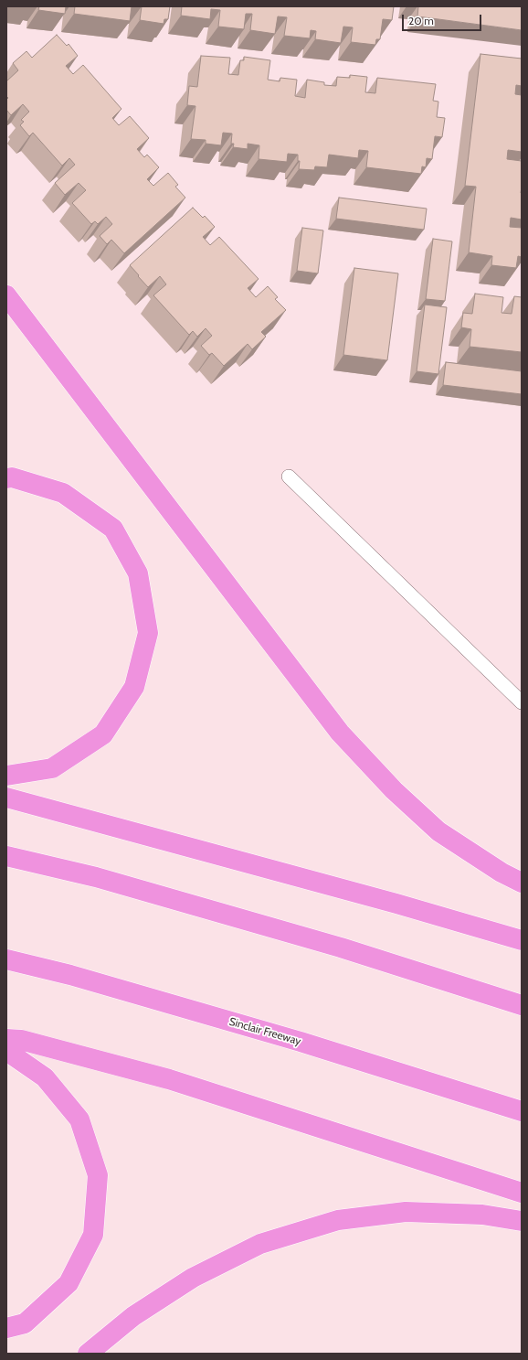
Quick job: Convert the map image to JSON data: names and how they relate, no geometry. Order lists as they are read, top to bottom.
{
  "streets": {
    "highway": ["Sinclair Freeway"]
  },
  "scale_bar": "20 m"
}
